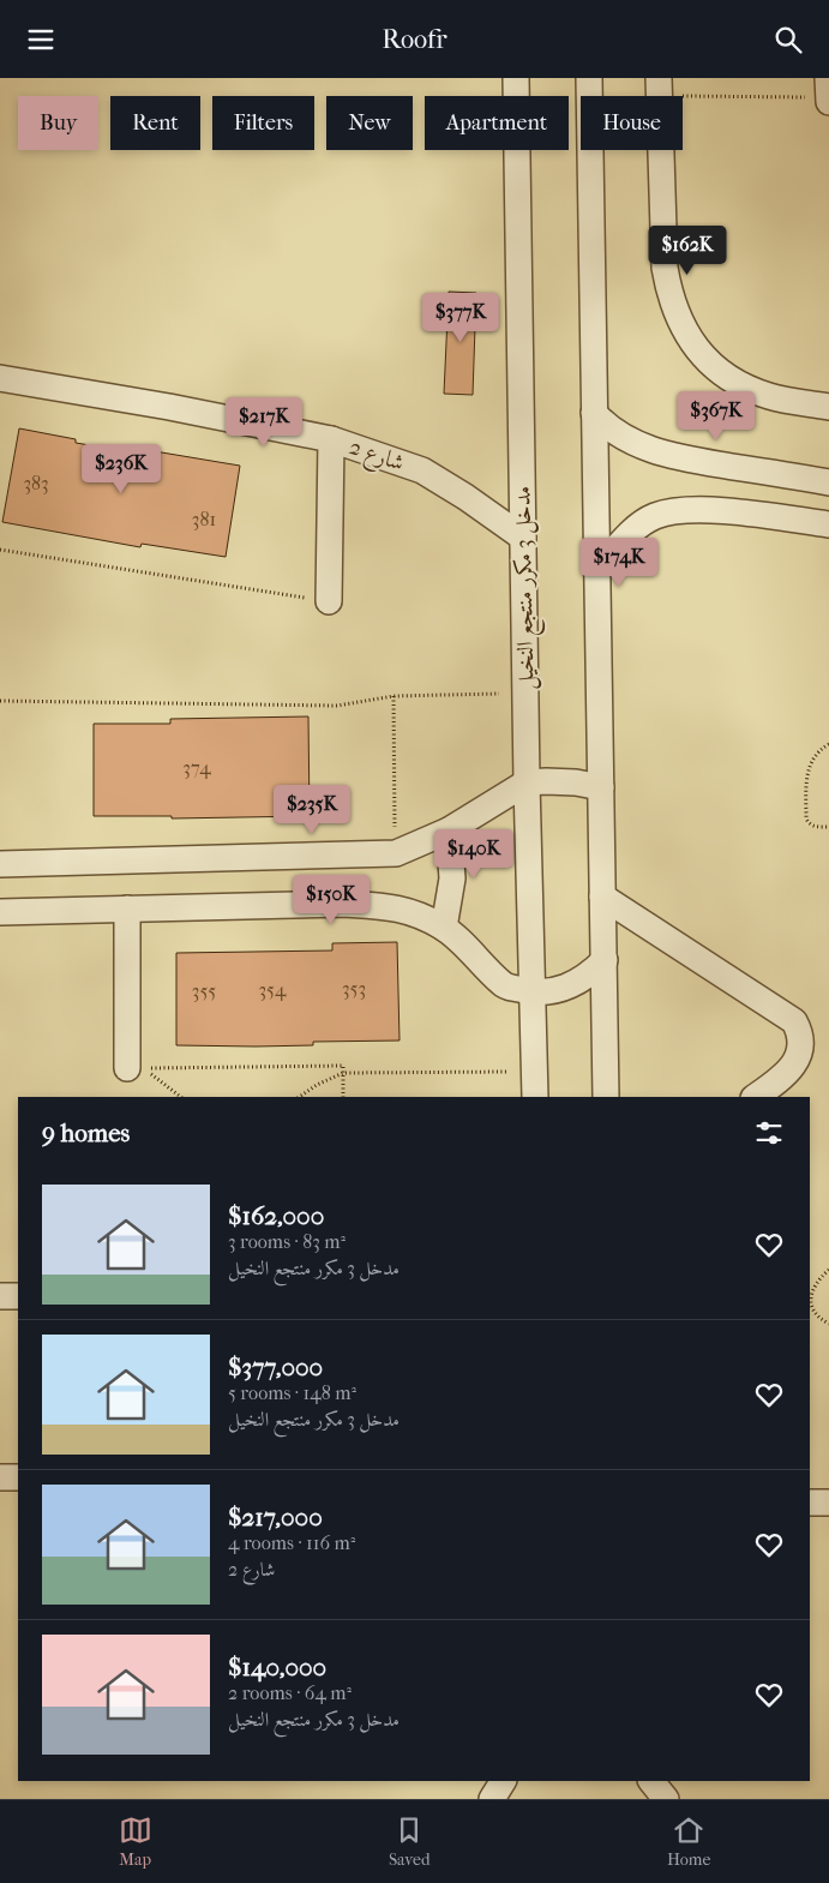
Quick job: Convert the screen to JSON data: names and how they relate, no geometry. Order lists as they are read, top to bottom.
{
  "streets": {
    "street": ["شارع 2", "مدخل 3 مكرر منتجع النخيل"]
  },
  "crossings": [
    ["شارع 2", "مدخل 3 مكرر منتجع النخيل"]
  ],
  "house_numbers": [
    "383",
    "381",
    "374",
    "353",
    "354",
    "355"
  ],
  "page": {
    "header": "Roofr",
    "chip": [
      "Buy",
      "Rent",
      "Filters",
      "New",
      "Apartment",
      "House"
    ],
    "price": [
      "$162K",
      "$377K",
      "$367K",
      "$217K",
      "$236K",
      "$174K",
      "$235K",
      "$140K",
      "$150K"
    ],
    "heading": "9 homes",
    "list": [
      {
        "name": "$162,000",
        "note": "3 rooms · 83 m² · مدخل 3 مكرر منتجع النخيل"
      },
      {
        "name": "$377,000",
        "note": "5 rooms · 148 m² · مدخل 3 مكرر منتجع النخيل"
      },
      {
        "name": "$217,000",
        "note": "4 rooms · 116 m² · شارع 2"
      },
      {
        "name": "$140,000",
        "note": "2 rooms · 64 m² · مدخل 3 مكرر منتجع النخيل"
      }
    ],
    "tabs": ["Map", "Saved", "Home"]
  }
}
